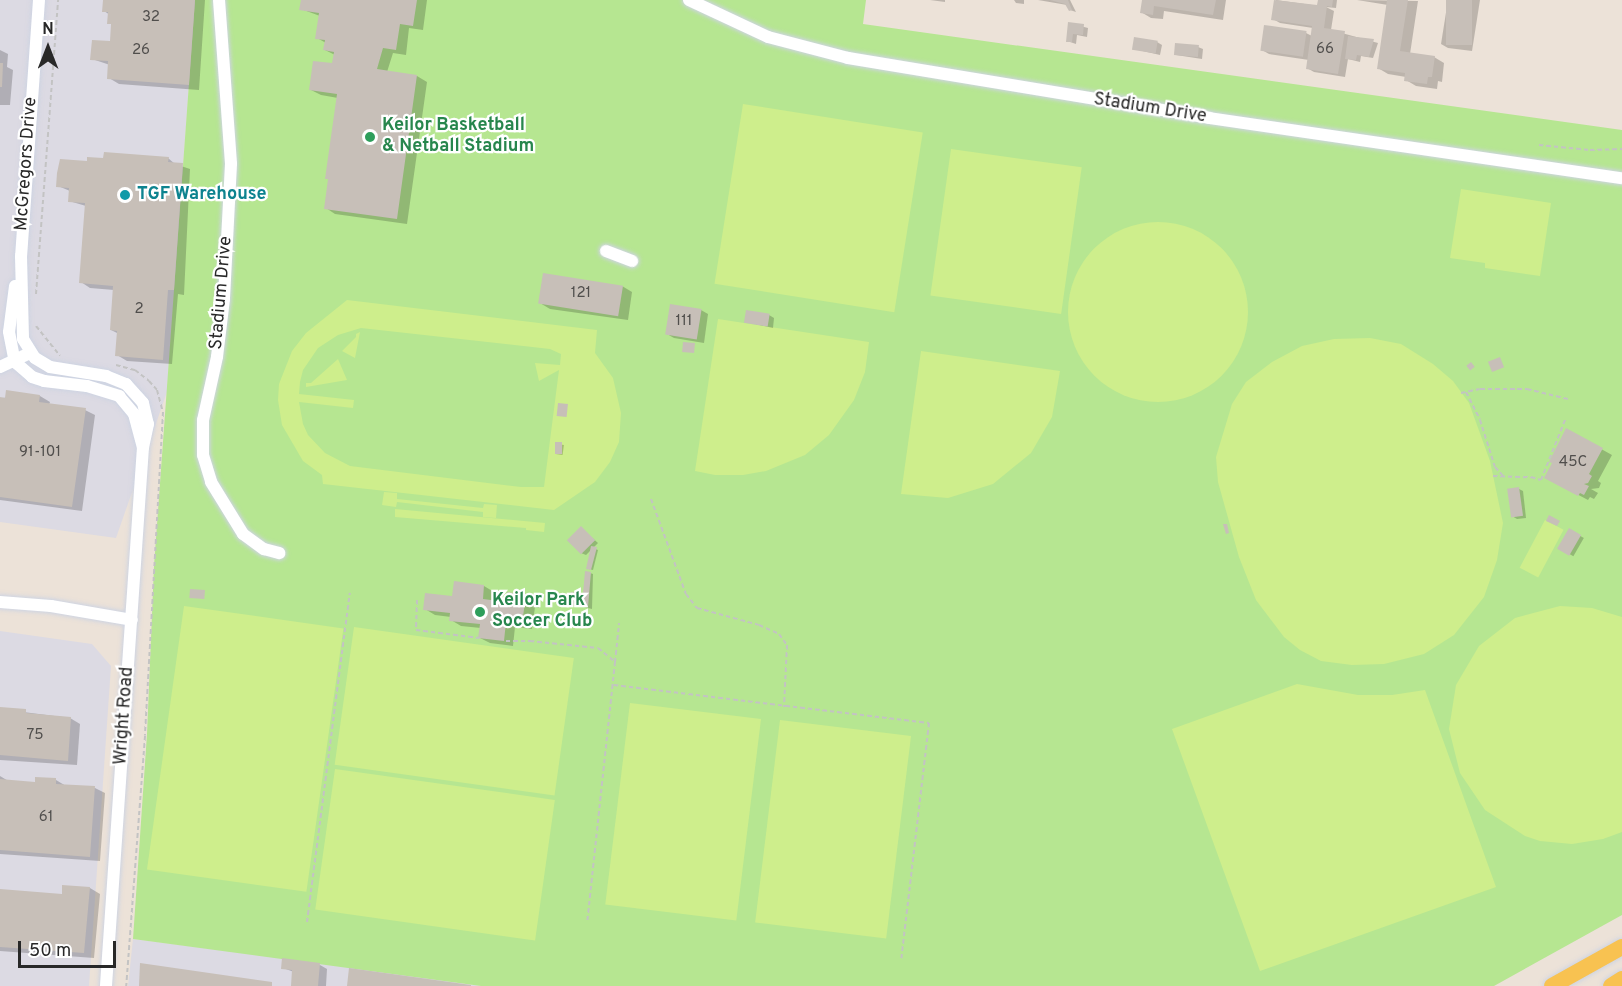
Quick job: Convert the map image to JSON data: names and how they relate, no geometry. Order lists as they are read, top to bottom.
{
  "streets": {
    "street": ["Stadium Drive", "McGregors Drive", "Wright Road"]
  },
  "crossings": [
    ["McGregors Drive", "Wright Road"]
  ],
  "places": ["Keilor Basketball & Netball Stadium", "TGF Warehouse", "Keilor Park Soccer Club"],
  "house_numbers": [
    "32",
    "66",
    "26",
    "121",
    "2",
    "111",
    "91-101",
    "45C",
    "75",
    "61"
  ],
  "scale_bar": "50 m",
  "north": "top"
}
